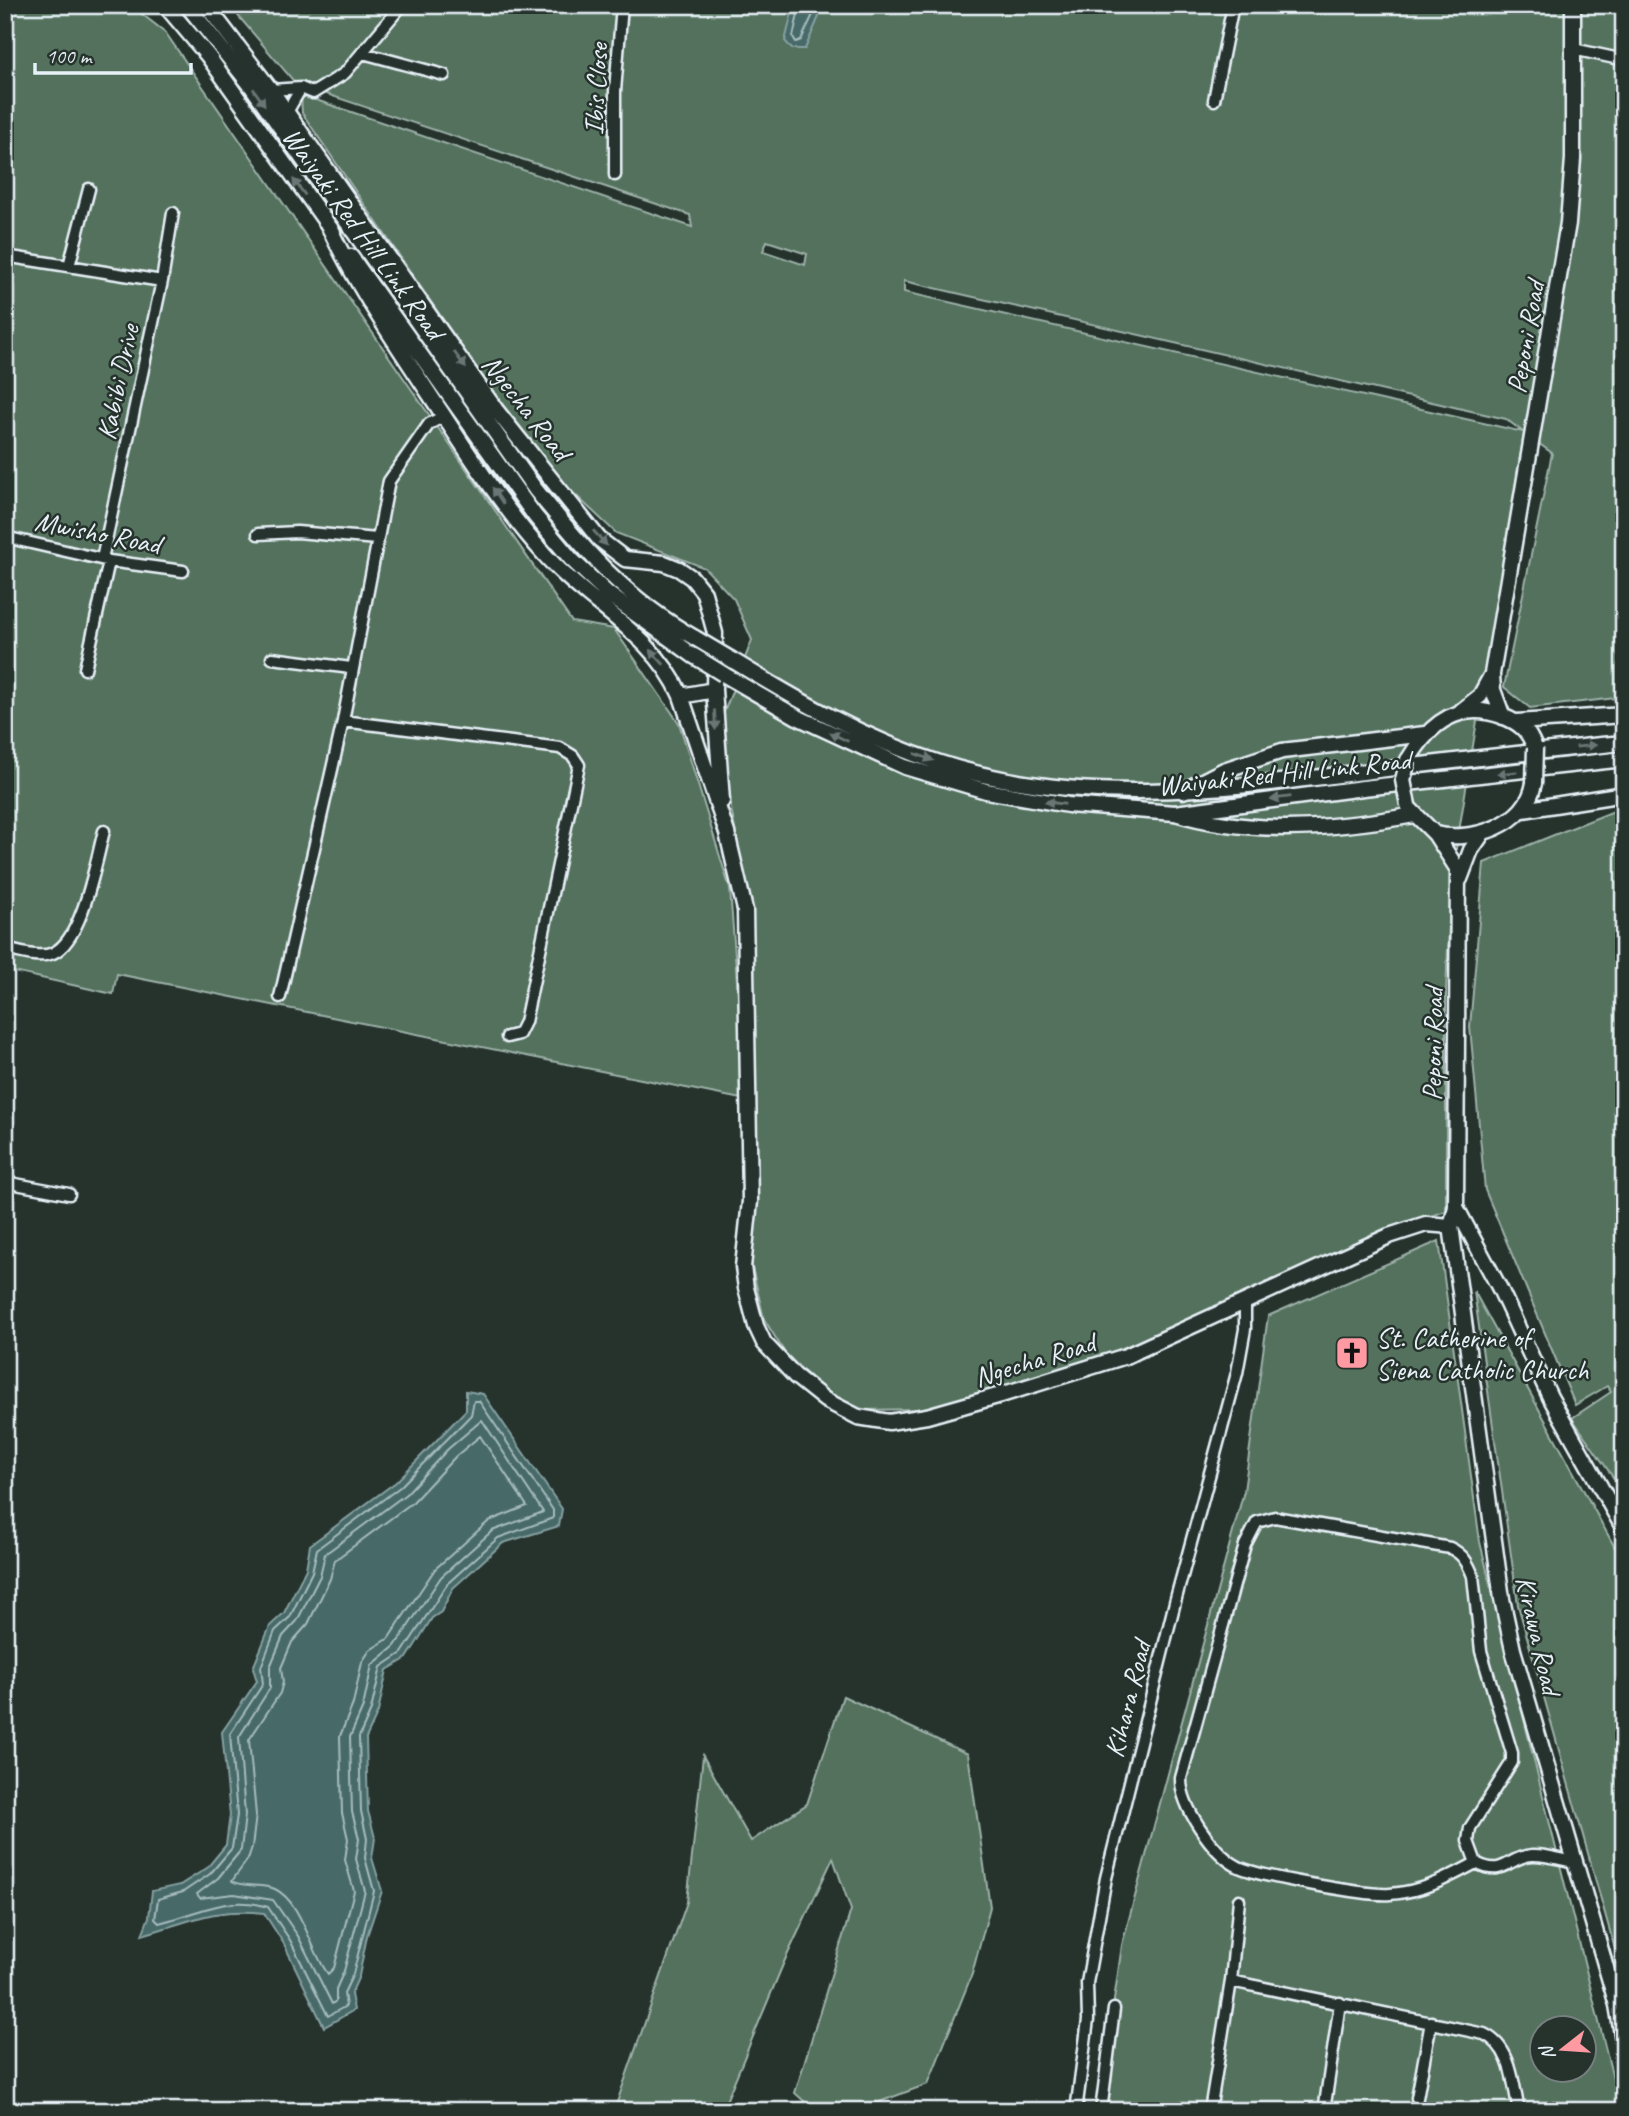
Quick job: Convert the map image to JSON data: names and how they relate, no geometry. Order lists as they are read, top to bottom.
{
  "streets": {
    "main road": [
      "Waiyaki Red Hill Link Road",
      "Peponi Road",
      "Ngecha Road",
      "Kirawa Road"
    ],
    "street": [
      "Ibis Close",
      "Kabibi Drive",
      "Mwisho Road",
      "Kihara Road"
    ]
  },
  "crossings": [
    ["Waiyaki Red Hill Link Road", "Ngecha Road"],
    ["Kabibi Drive", "Mwisho Road"],
    ["Ngecha Road", "Kirawa Road"],
    ["Ngecha Road", "Kihara Road"]
  ],
  "places": {
    "church": ["St. Catherine of Siena Catholic Church"]
  },
  "scale_bar": "100 m",
  "north": "left"
}
